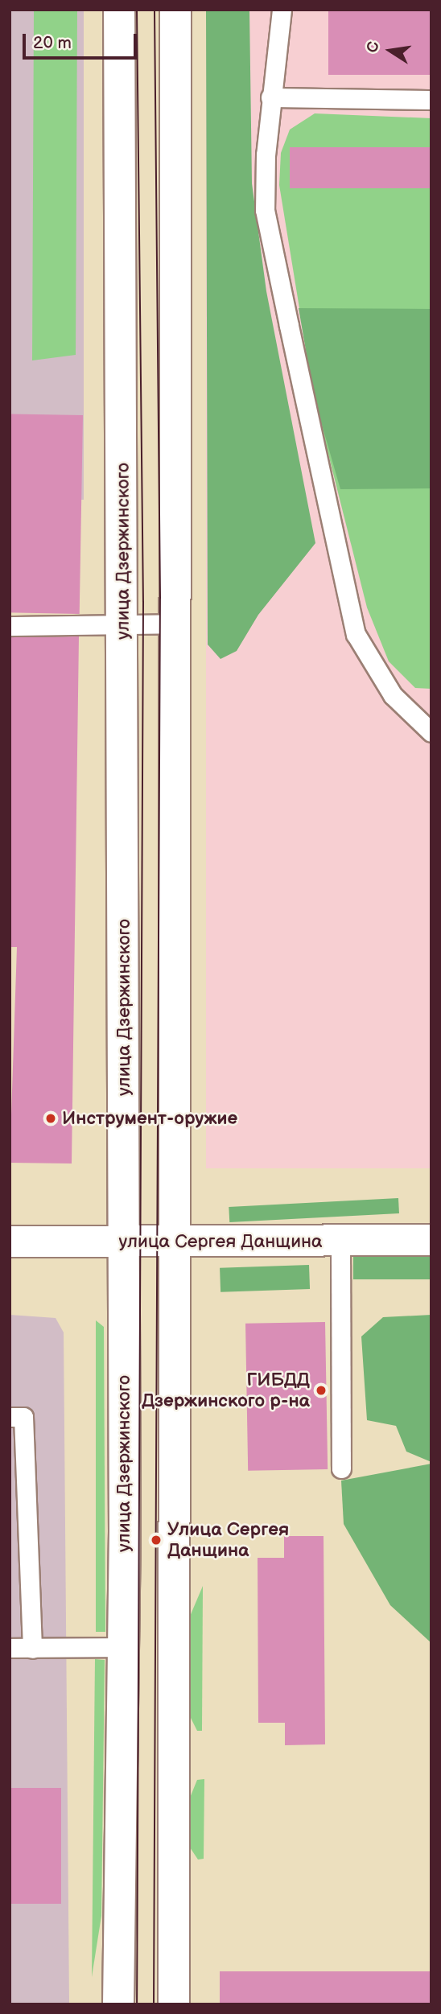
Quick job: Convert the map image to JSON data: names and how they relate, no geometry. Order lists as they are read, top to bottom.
{
  "streets": {
    "main road": ["улица Дзержинского", "улица Сергея Данщина"]
  },
  "crossings": [
    ["улица Дзержинского", "улица Сергея Данщина"]
  ],
  "places": ["Инструмент-оружие", "ГИБДД Дзержинского р-на", "Улица Сергея Данщина"],
  "scale_bar": "20 m",
  "north": "left"
}
